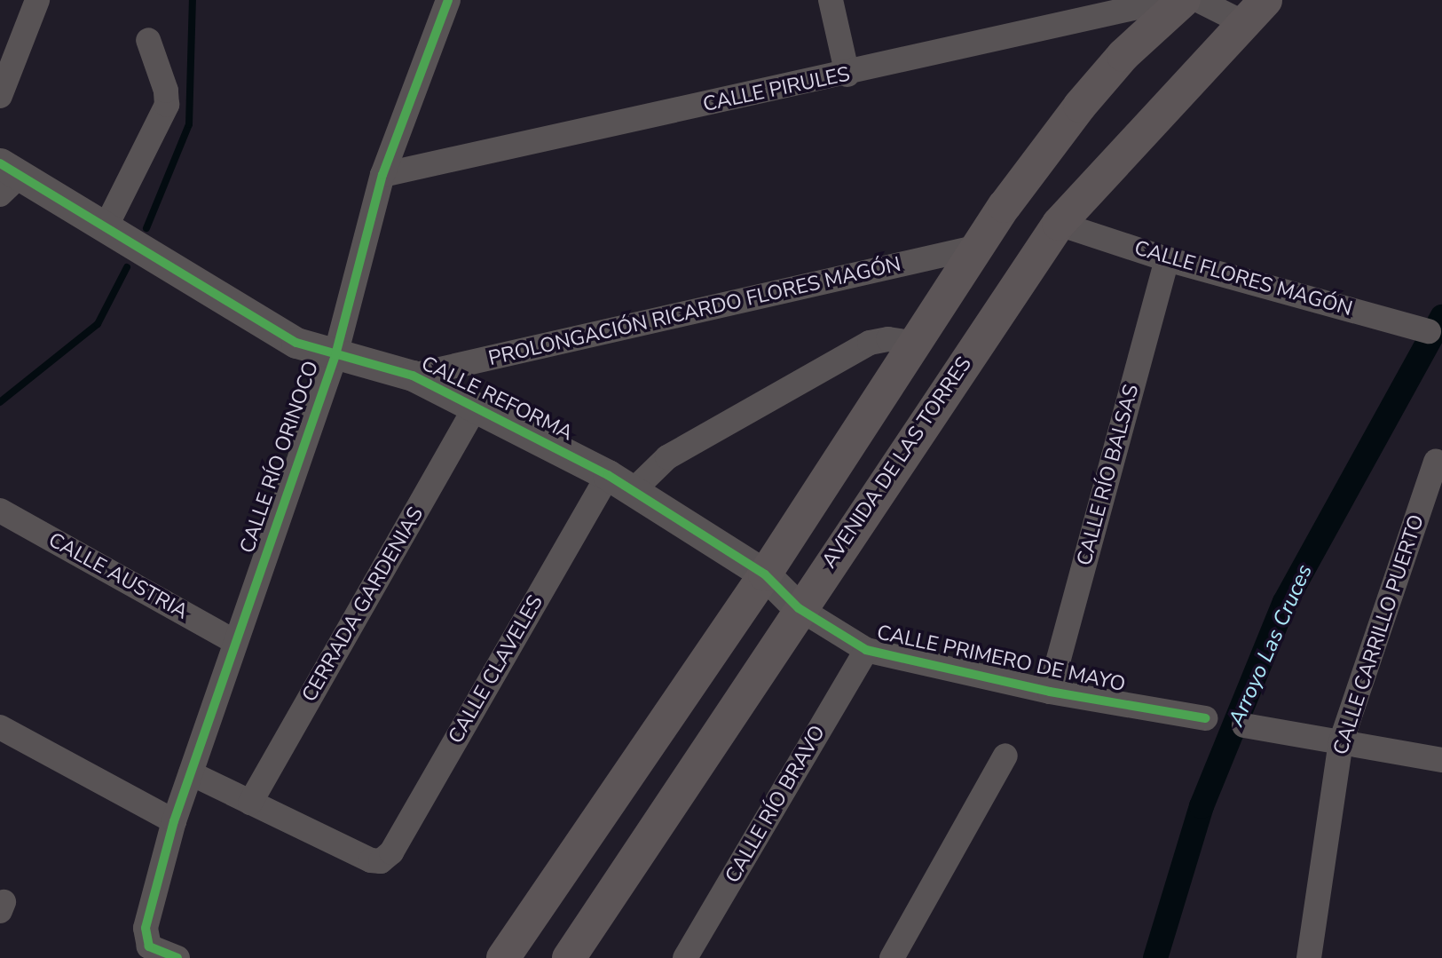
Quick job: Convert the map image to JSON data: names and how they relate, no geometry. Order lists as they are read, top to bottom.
{
  "streets": {
    "main road": ["AVENIDA DE LAS TORRES"],
    "street": [
      "CALLE PIRULES",
      "CALLE FLORES MAGÓN",
      "PROLONGACIÓN RICARDO FLORES MAGÓN",
      "CALLE REFORMA",
      "CALLE RÍO ORINOCO",
      "CALLE RÍO BALSAS",
      "CALLE AUSTRIA",
      "CERRADA GARDENIAS",
      "CALLE CARRILLO PUERTO",
      "CALLE PRIMERO DE MAYO",
      "CALLE CLAVELES",
      "CALLE RÍO BRAVO"
    ]
  },
  "crossings": [
    ["CALLE PIRULES", "CALLE RÍO ORINOCO"],
    ["CALLE FLORES MAGÓN", "AVENIDA DE LAS TORRES"],
    ["CALLE FLORES MAGÓN", "CALLE RÍO BALSAS"],
    ["PROLONGACIÓN RICARDO FLORES MAGÓN", "CALLE REFORMA"],
    ["CALLE REFORMA", "CALLE RÍO ORINOCO"],
    ["CALLE REFORMA", "AVENIDA DE LAS TORRES"],
    ["CALLE REFORMA", "CERRADA GARDENIAS"],
    ["CALLE REFORMA", "CALLE PRIMERO DE MAYO"],
    ["CALLE REFORMA", "CALLE CLAVELES"],
    ["CALLE RÍO ORINOCO", "CALLE AUSTRIA"],
    ["AVENIDA DE LAS TORRES", "CALLE PRIMERO DE MAYO"],
    ["CALLE RÍO BALSAS", "CALLE PRIMERO DE MAYO"],
    ["CERRADA GARDENIAS", "CALLE CLAVELES"],
    ["CALLE PRIMERO DE MAYO", "CALLE RÍO BRAVO"]
  ],
  "water": ["Arroyo Las Cruces"]
}
